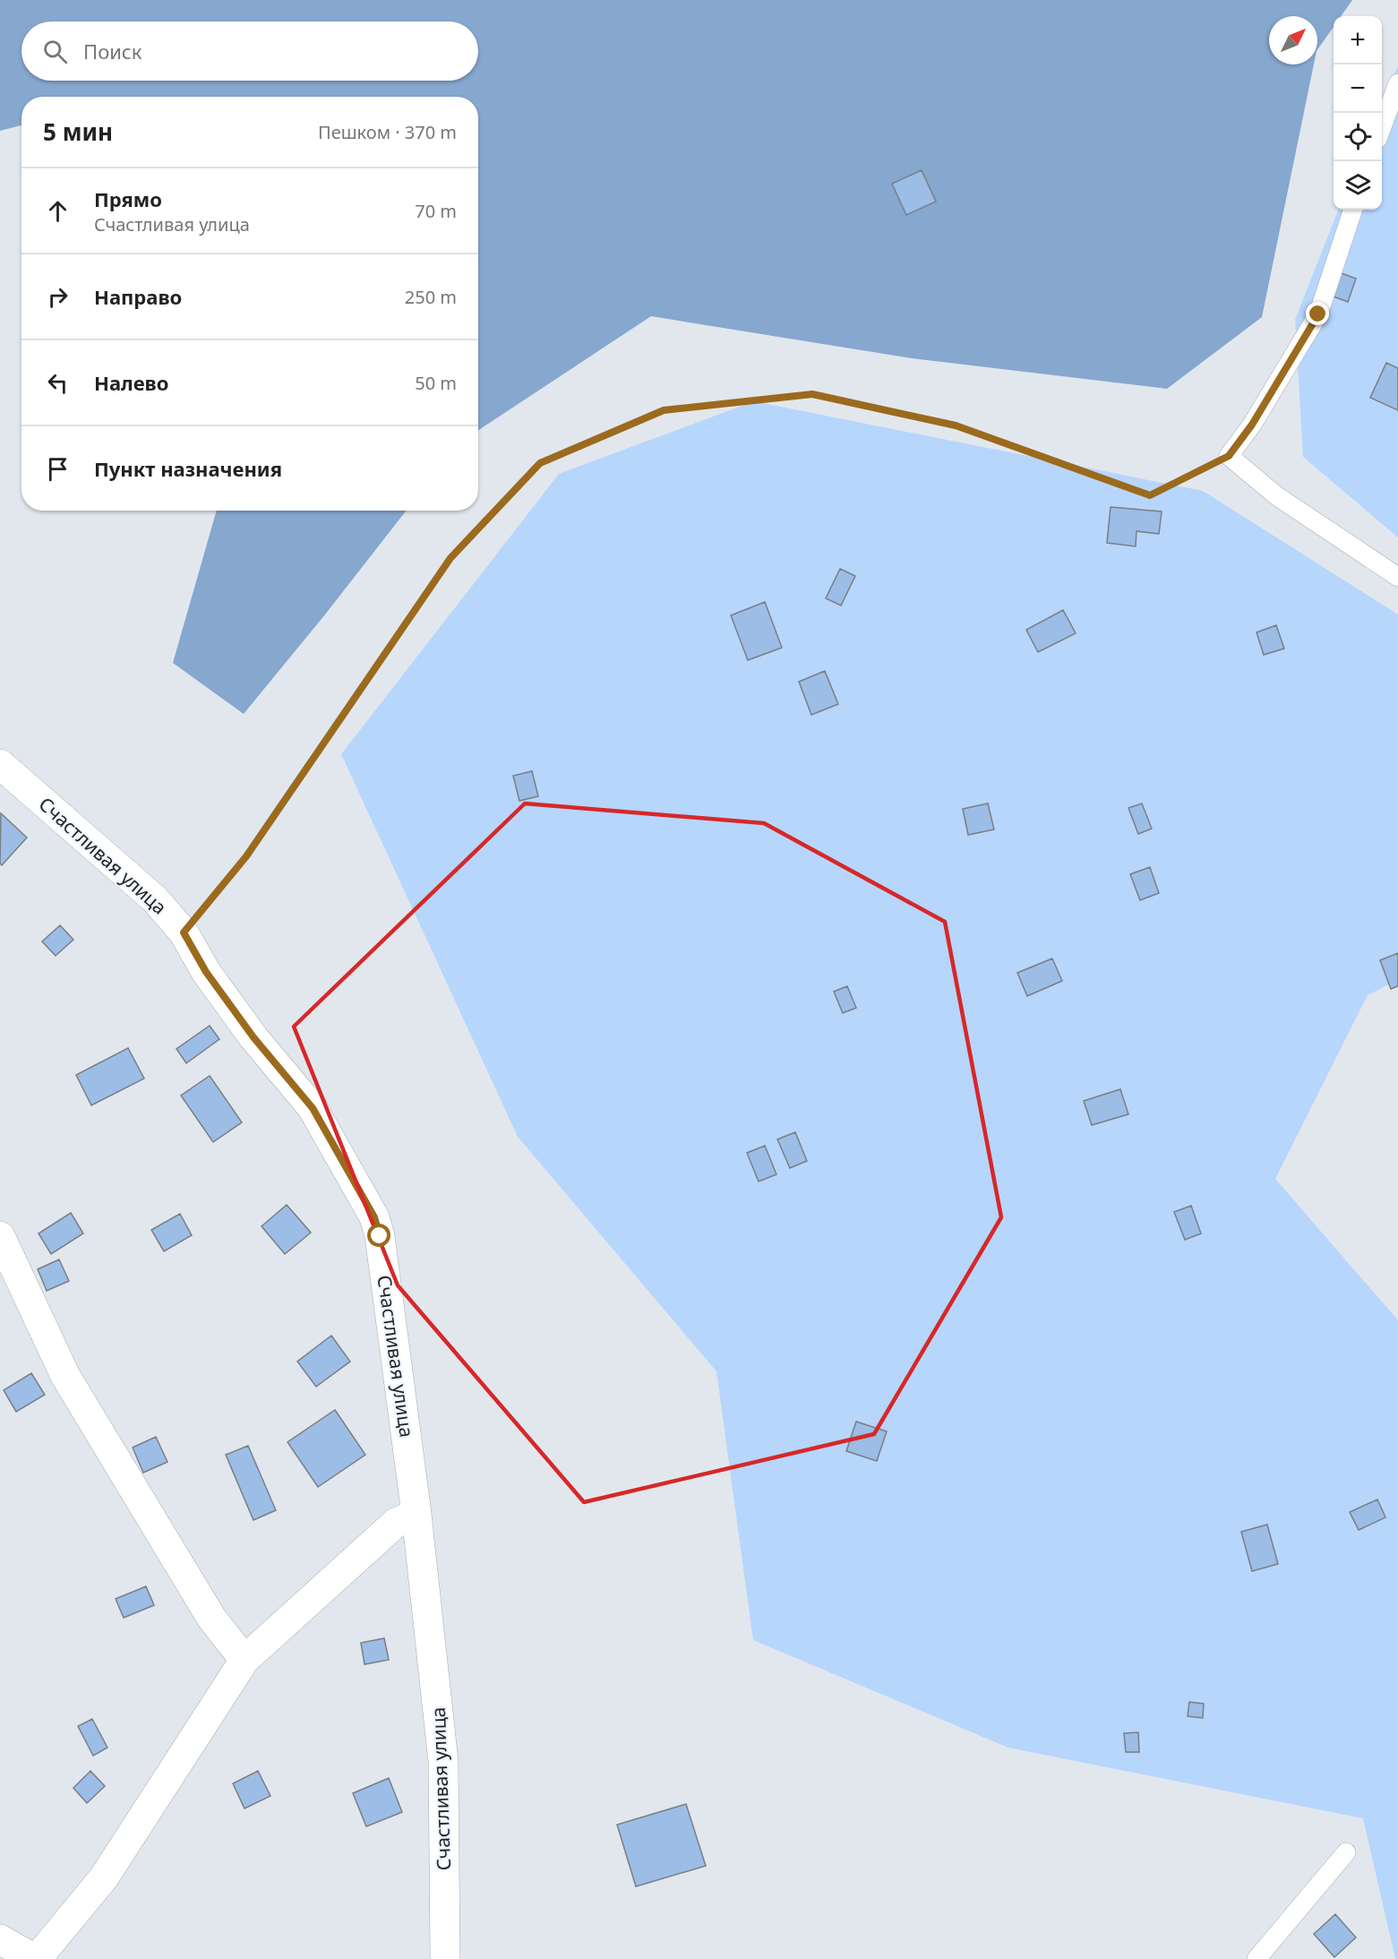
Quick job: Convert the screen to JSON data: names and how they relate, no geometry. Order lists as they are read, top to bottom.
{
  "streets": {
    "street": ["Счастливая улица"]
  },
  "north": "top right",
  "page": {
    "map_buttons": ["+", "−"],
    "search": "Поиск",
    "heading": ["5 мин", "Пешком · 370 m"],
    "list": [
      ["Прямо", "Счастливая улица", "70 m"],
      ["Направо", "250 m"],
      ["Налево", "50 m"],
      "Пункт назначения"
    ]
  }
}
